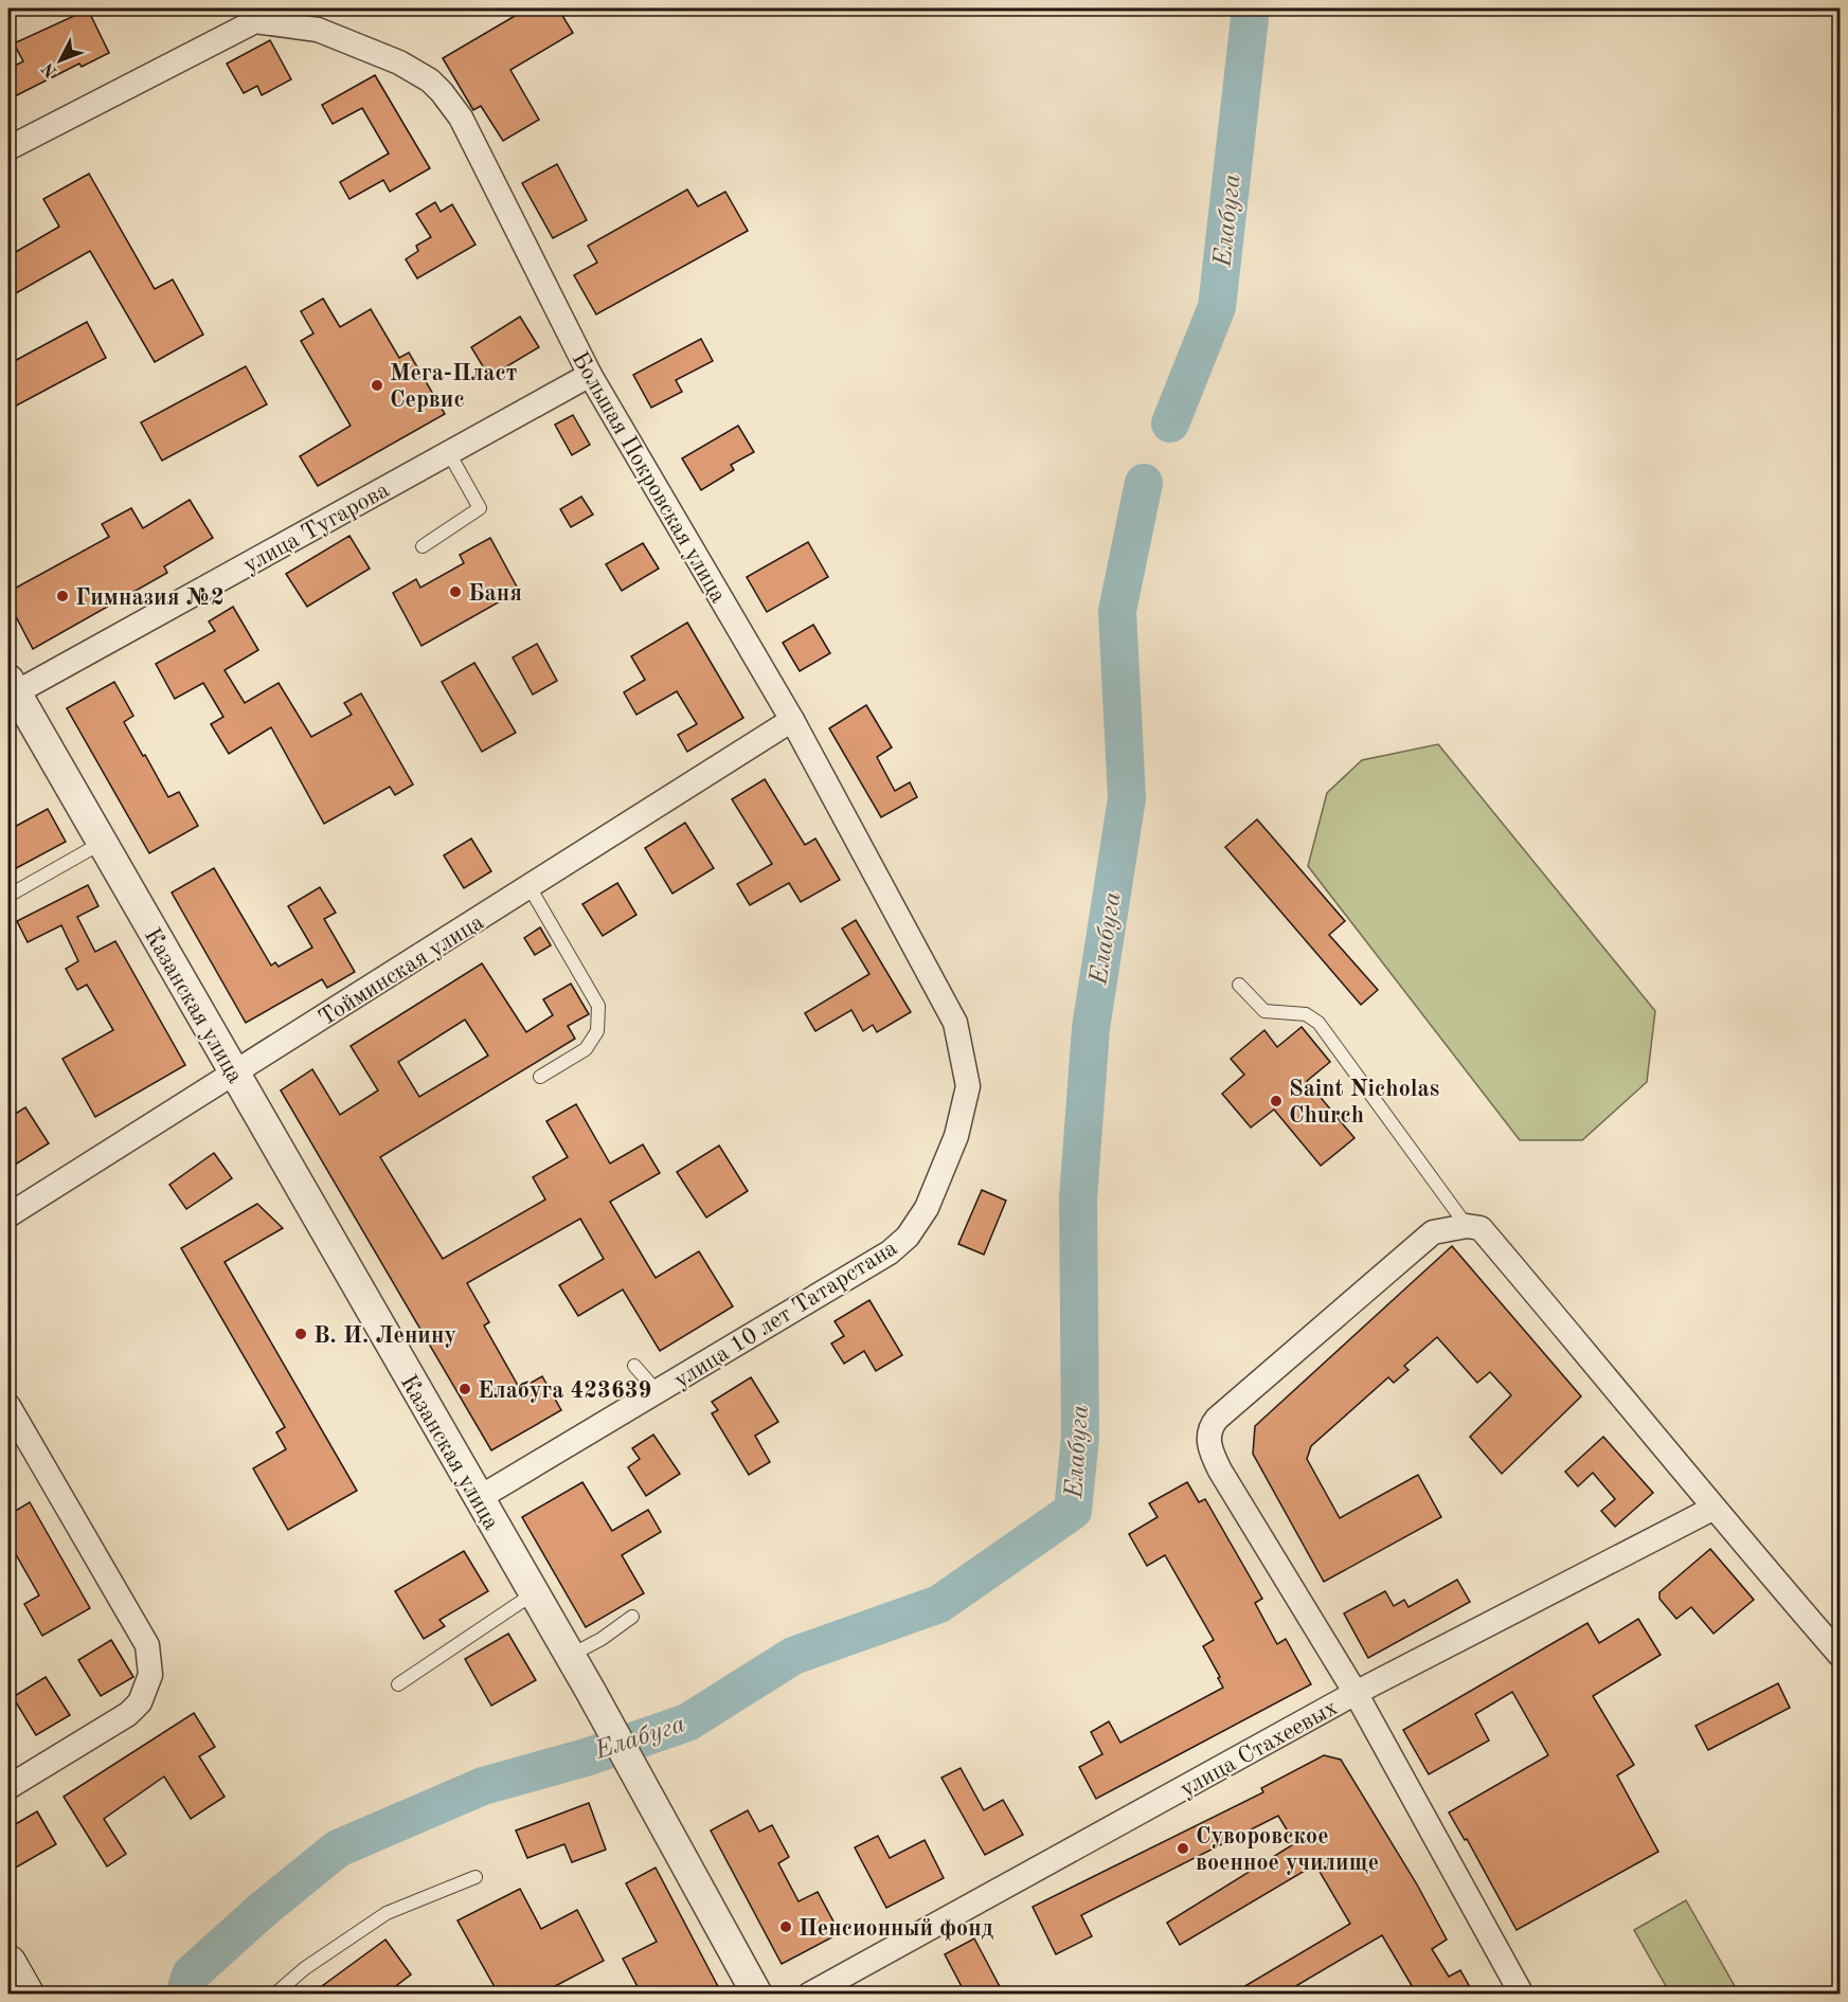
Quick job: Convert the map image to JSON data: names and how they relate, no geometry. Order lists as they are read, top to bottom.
{
  "streets": {
    "street": [
      "Большая Покровская улица",
      "улица Тугарова",
      "Тойминская улица",
      "Казанская улица",
      "улица 10 лет Татарстана",
      "улица Стахеевых"
    ]
  },
  "crossings": [
    ["Большая Покровская улица", "улица Тугарова"],
    ["Большая Покровская улица", "Тойминская улица"],
    ["Большая Покровская улица", "улица 10 лет Татарстана"],
    ["улица Тугарова", "Казанская улица"],
    ["Тойминская улица", "Казанская улица"],
    ["Казанская улица", "улица 10 лет Татарстана"]
  ],
  "water": ["Елабуга"],
  "places": [
    "Мега-Пласт Сервис",
    "Баня",
    "Гимназия №2",
    "Saint Nicholas Church",
    "В. И. Ленину",
    "Елабуга 423639",
    "Суворовское военное училище",
    "Пенсионный фонд"
  ],
  "north": "bottom left"
}
